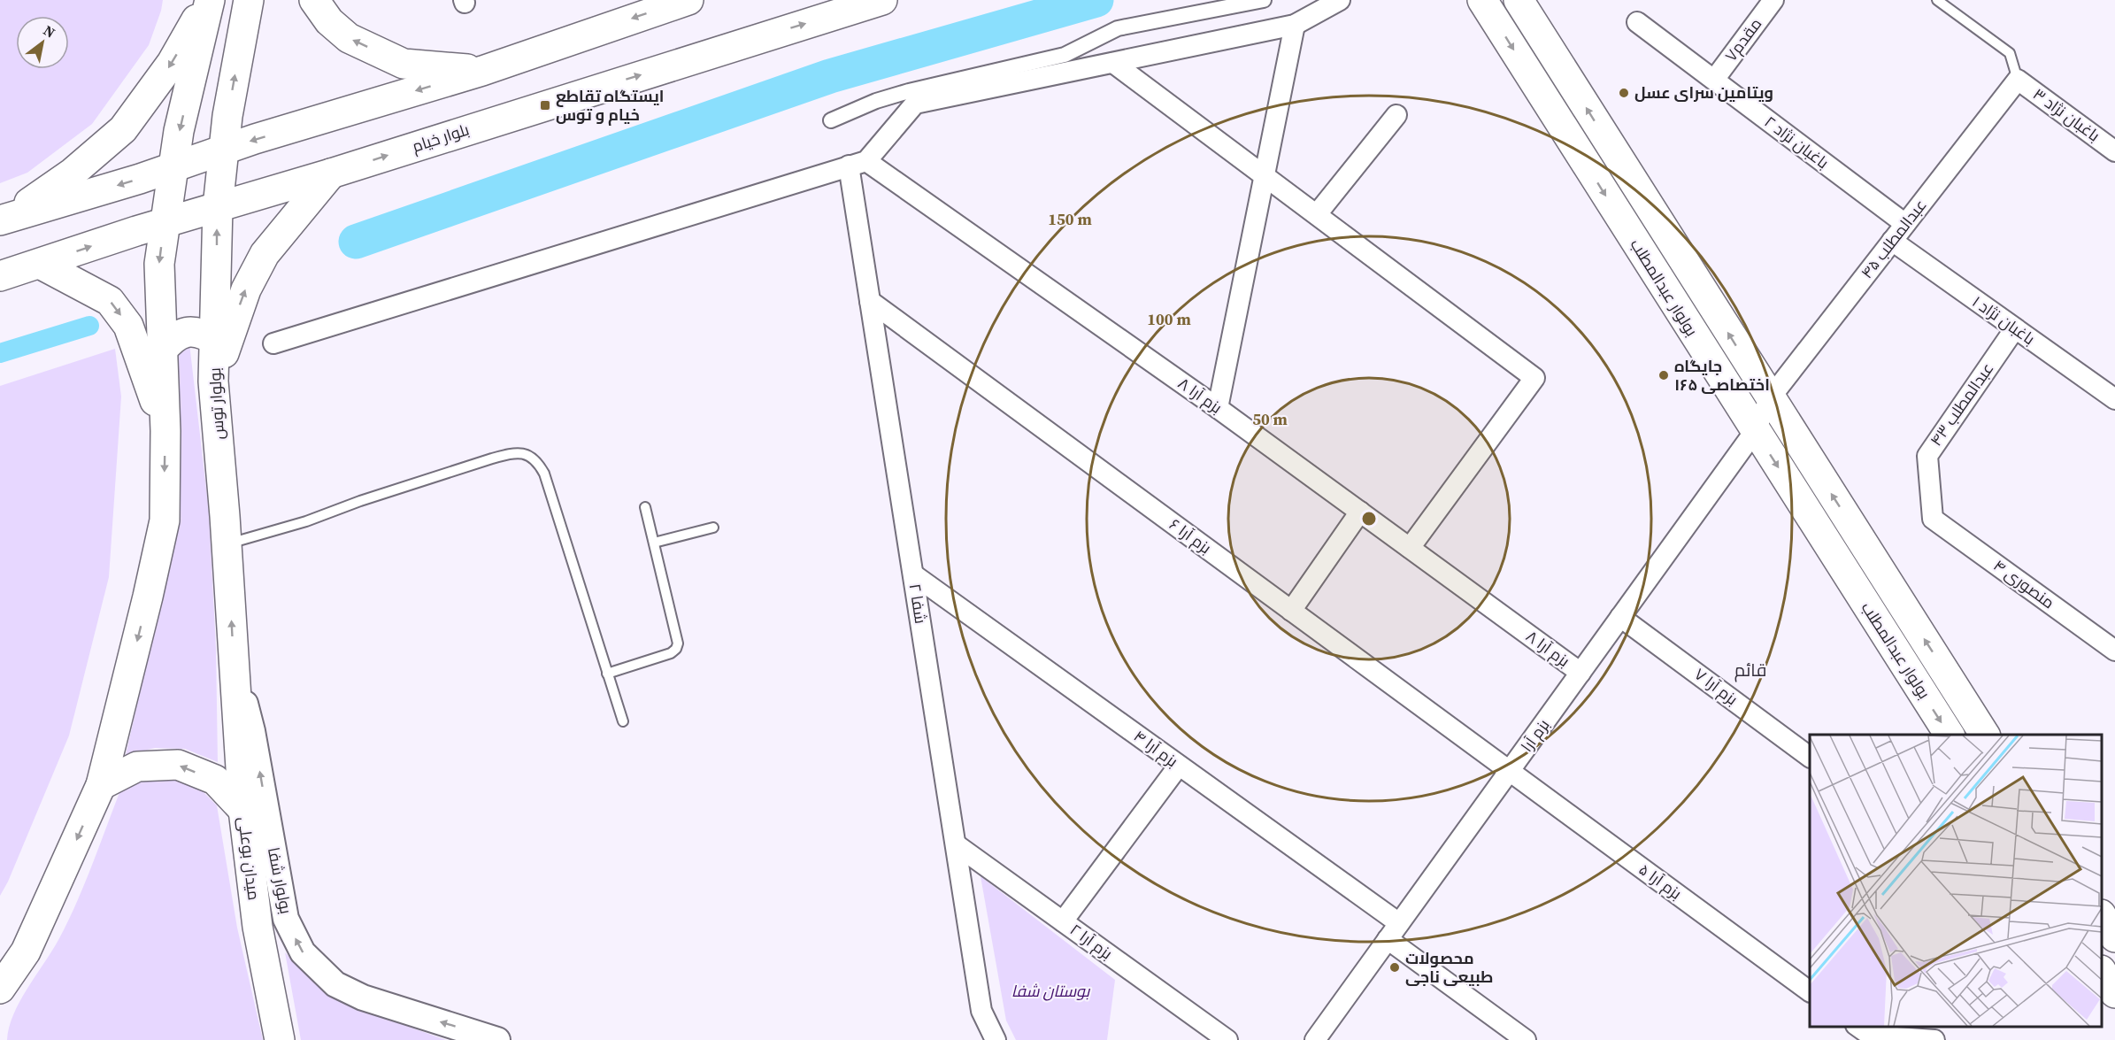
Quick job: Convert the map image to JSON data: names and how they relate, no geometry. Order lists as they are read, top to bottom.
{
  "streets": {
    "main road": [
      "بلوار خیام",
      "بولوار عبدالمطلب",
      "بولوار توس",
      "میدان بوعلی"
    ],
    "street": [
      "مقدم۷",
      "باغبان نژاد ۳",
      "باغبان نژاد ۲",
      "عبدالمطلب ۴۵",
      "باغبان نژاد ۱",
      "بزم آرا ۸",
      "عبدالمطلب ۴۳",
      "بزم آرا ۶",
      "منصوری ۴",
      "شفا ۲",
      "بزم آرا ۷",
      "بزم آرا",
      "بزم آرا ۴",
      "بولوار شفا",
      "بزم آرا ۵",
      "بزم آرا ۲"
    ]
  },
  "crossings": [
    ["مقدم۷", "باغبان نژاد ۲"],
    ["باغبان نژاد ۳", "عبدالمطلب ۴۵"],
    ["بلوار خیام", "بولوار توس"],
    ["باغبان نژاد ۲", "عبدالمطلب ۴۵"],
    ["عبدالمطلب ۴۵", "بولوار عبدالمطلب"],
    ["عبدالمطلب ۴۵", "باغبان نژاد ۱"],
    ["عبدالمطلب ۴۵", "بزم آرا"],
    ["بولوار عبدالمطلب", "بزم آرا"],
    ["باغبان نژاد ۱", "عبدالمطلب ۴۳"],
    ["بزم آرا ۸", "شفا ۲"],
    ["بزم آرا ۸", "بزم آرا"],
    ["بولوار توس", "میدان بوعلی"],
    ["بولوار توس", "بولوار شفا"],
    ["عبدالمطلب ۴۳", "منصوری ۴"],
    ["بزم آرا ۶", "شفا ۲"],
    ["بزم آرا ۶", "بزم آرا"],
    ["بزم آرا ۶", "بزم آرا ۵"],
    ["شفا ۲", "بزم آرا ۴"],
    ["شفا ۲", "بزم آرا ۲"],
    ["بزم آرا ۷", "بزم آرا"],
    ["بزم آرا", "بزم آرا ۴"],
    ["بزم آرا", "بزم آرا ۵"]
  ],
  "one_way": ["میدان بوعلی", "بولوار شفا"],
  "districts": ["قائم"],
  "parks": ["بوستان شفا"],
  "places": {
    "other": ["ویتامین سرای عسل", "جایگاه اختصاصی ۱۶۵", "محصولات طبیعی ناجی"],
    "transit": ["ایستگاه تقاطع خیام و توس"]
  },
  "north": "top right",
  "rings": ["150 m", "100 m", "50 m"]
}
